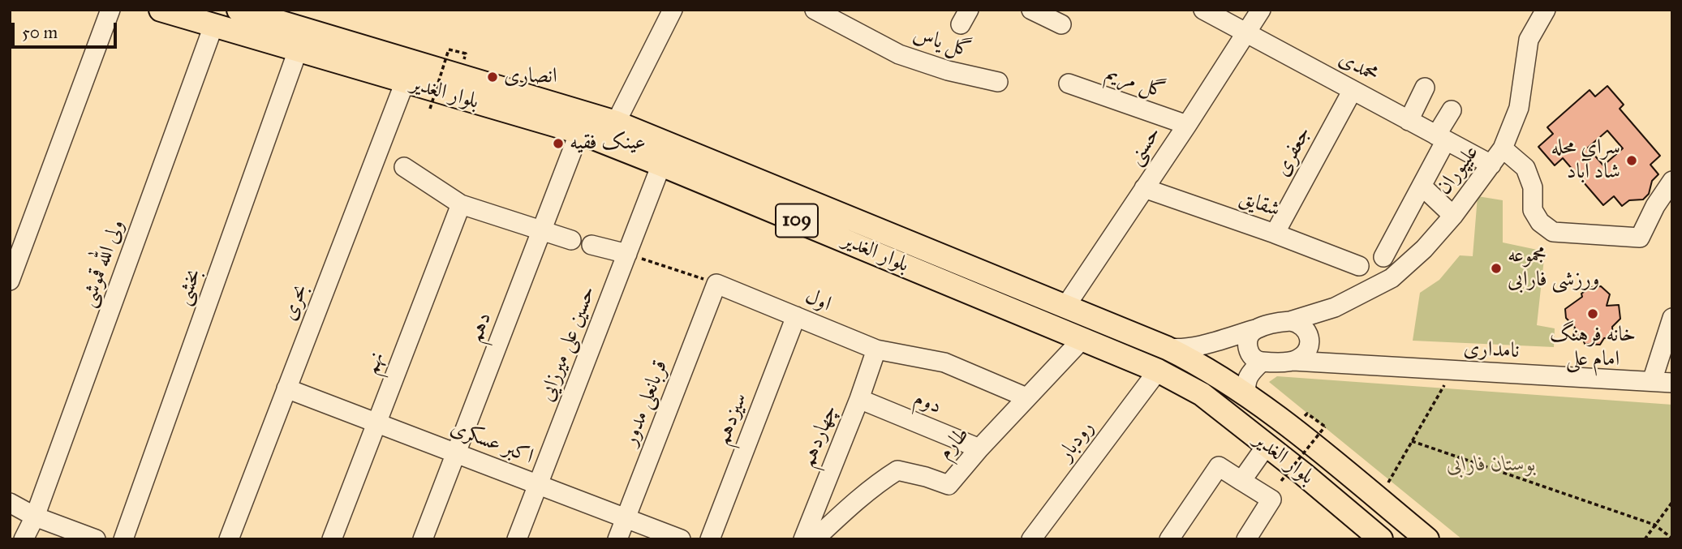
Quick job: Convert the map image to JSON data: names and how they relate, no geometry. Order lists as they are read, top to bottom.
{
  "streets": {
    "main road": ["بلوار الغدیر", "109"],
    "street": [
      "گل یاس",
      "محمدی",
      "گل مریم",
      "حسنی",
      "جعفری",
      "علیپوران",
      "شقایق",
      "ولی الله قموشی",
      "بخشی",
      "اول",
      "بحری",
      "دهم",
      "حسین علی میرزایی",
      "نامداری",
      "نهم",
      "قربانعلی مدور",
      "دوم",
      "سیزدهم",
      "چهاردهم",
      "رودبار",
      "اکبر عسکری",
      "طارم"
    ]
  },
  "crossings": [
    ["محمدی", "حسنی"],
    ["محمدی", "جعفری"],
    ["محمدی", "علیپوران"],
    ["گل مریم", "حسنی"],
    ["بلوار الغدیر", "حسنی"],
    ["بلوار الغدیر", "ولی الله قموشی"],
    ["بلوار الغدیر", "بخشی"],
    ["بلوار الغدیر", "بحری"],
    ["بلوار الغدیر", "دهم"],
    ["بلوار الغدیر", "حسین علی میرزایی"],
    ["بلوار الغدیر", "رودبار"],
    ["بلوار الغدیر", "طارم"],
    ["حسنی", "شقایق"],
    ["جعفری", "شقایق"],
    ["اول", "قربانعلی مدور"],
    ["اول", "سیزدهم"],
    ["اول", "چهاردهم"],
    ["اول", "طارم"],
    ["بحری", "اکبر عسکری"],
    ["دهم", "اکبر عسکری"],
    ["حسین علی میرزایی", "اکبر عسکری"],
    ["نهم", "اکبر عسکری"],
    ["قربانعلی مدور", "اکبر عسکری"],
    ["دوم", "چهاردهم"],
    ["دوم", "طارم"]
  ],
  "parks": ["بوستان فارابی"],
  "places": [
    "انصاری",
    "عینک فقیه",
    "سرای محله شاد آباد",
    "مجموعه ورزشی فارابی",
    "خانه فرهنگ امام علی"
  ],
  "scale_bar": "50 m"
}
